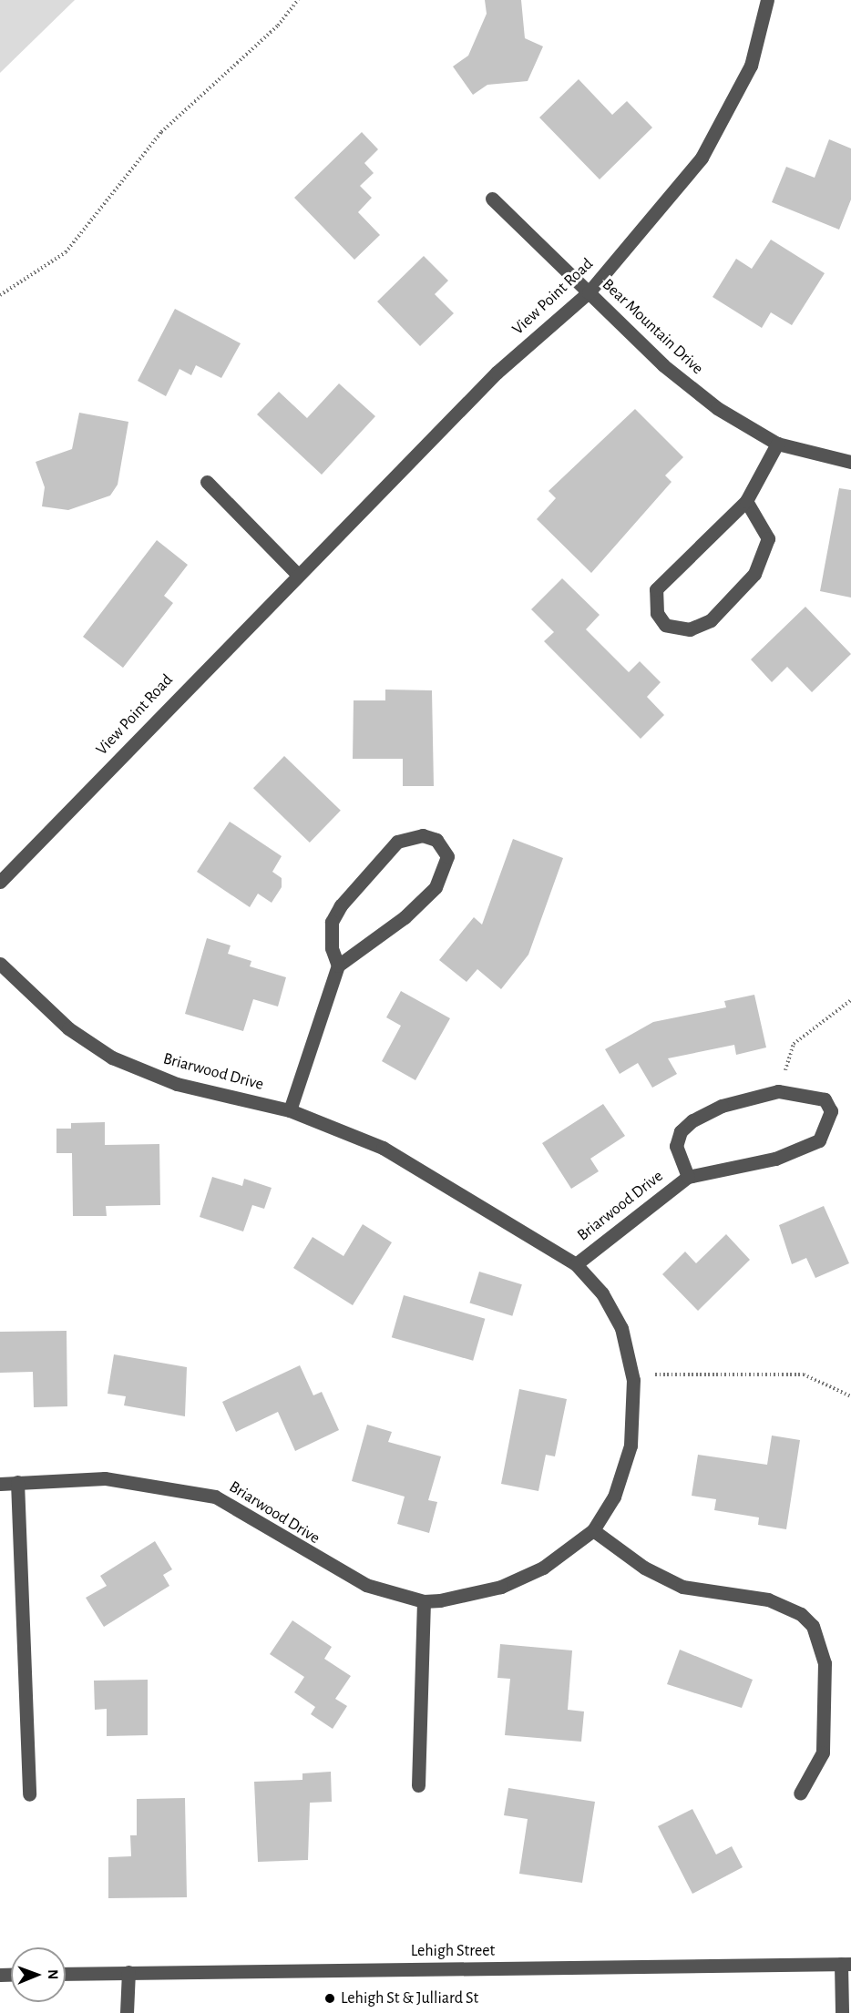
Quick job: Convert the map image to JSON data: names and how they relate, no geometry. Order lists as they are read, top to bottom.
{
  "streets": {
    "street": [
      "View Point Road",
      "Bear Mountain Drive",
      "Briarwood Drive",
      "Lehigh Street"
    ]
  },
  "crossings": [
    ["View Point Road", "Bear Mountain Drive"]
  ],
  "places": ["Lehigh St & Julliard St"],
  "north": "right"
}
